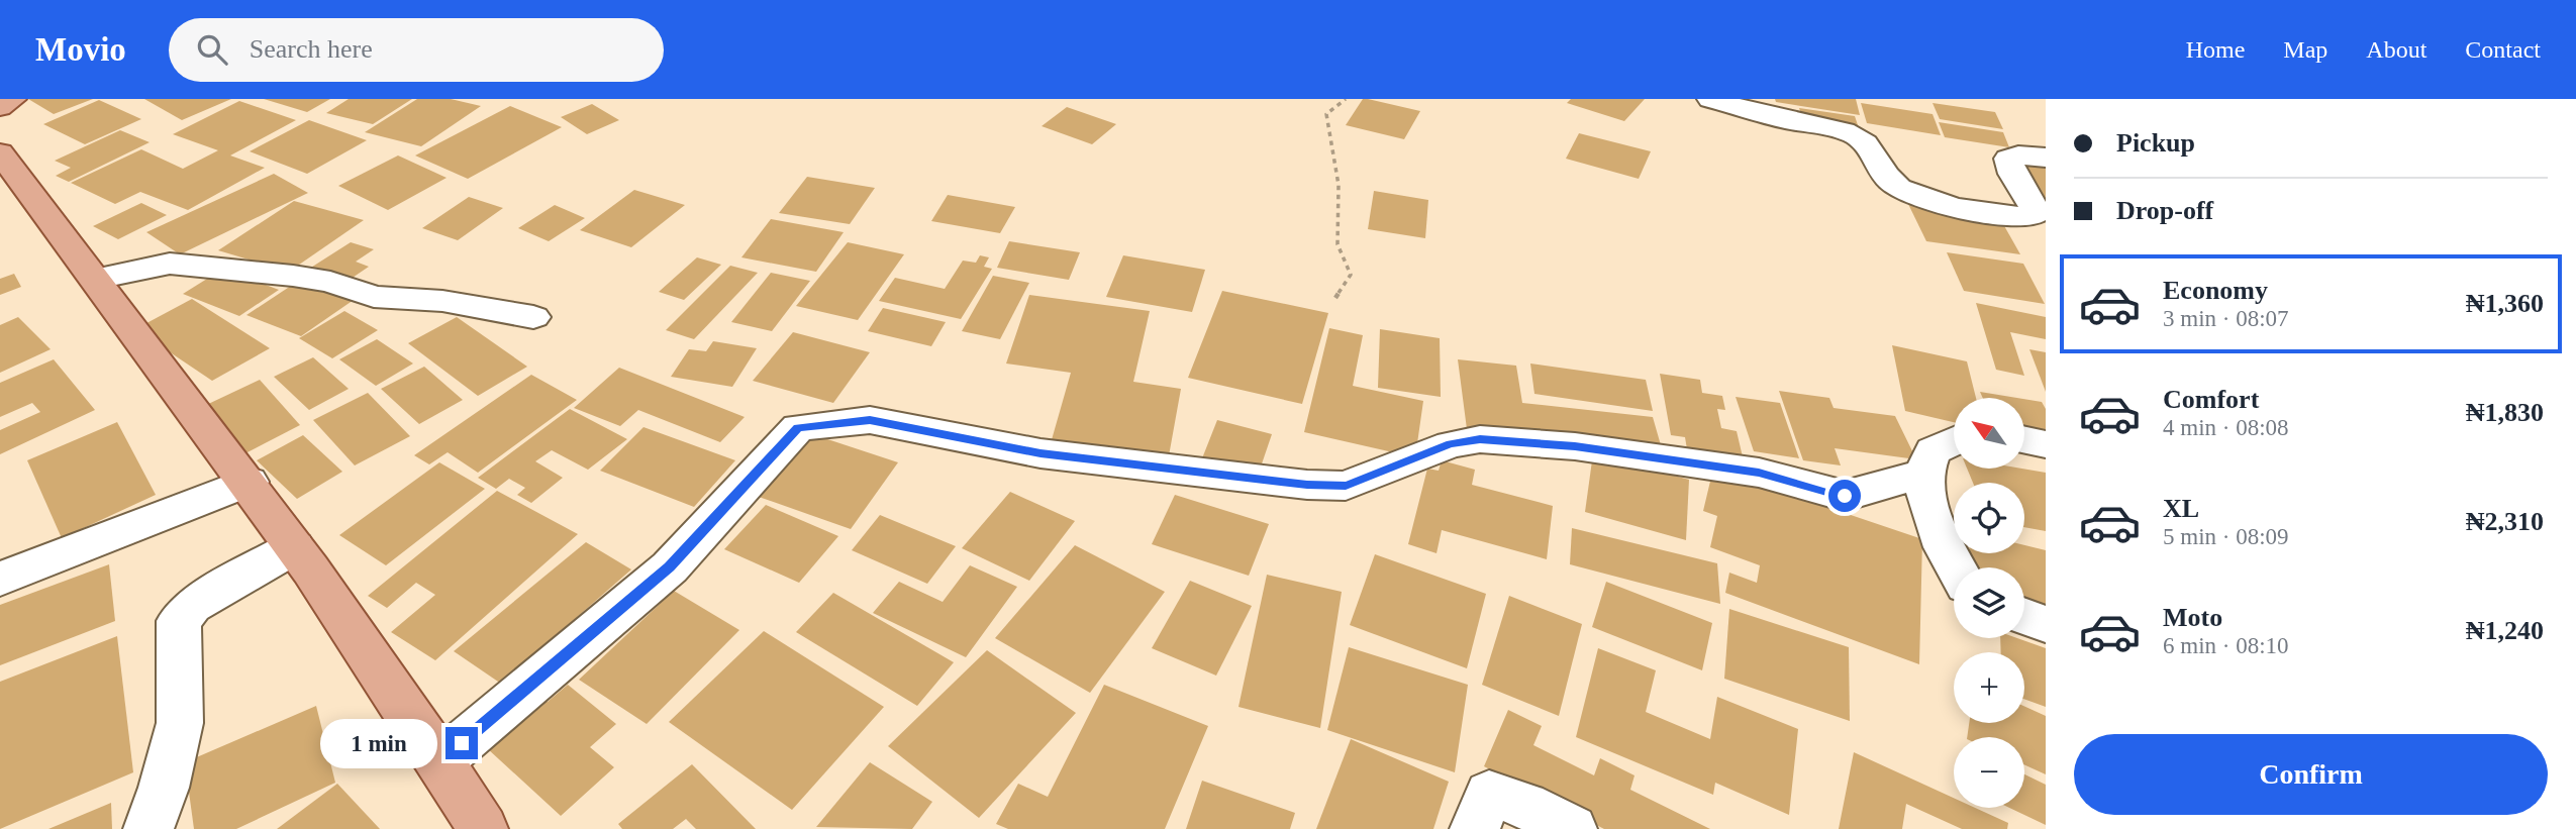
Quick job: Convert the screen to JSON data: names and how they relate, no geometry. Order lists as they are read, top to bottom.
{
  "north": "top left",
  "page": {
    "header": "Movio",
    "search": "Search here",
    "nav": [
      "Home",
      "Map",
      "About",
      "Contact"
    ],
    "banner": ["Pickup", "Drop-off"],
    "list": [
      {
        "name": "Economy",
        "note": "3 min · 08:07",
        "value": "₦1,360"
      },
      {
        "name": "Comfort",
        "note": "4 min · 08:08",
        "value": "₦1,830"
      },
      {
        "name": "XL",
        "note": "5 min · 08:09",
        "value": "₦2,310"
      },
      {
        "name": "Moto",
        "note": "6 min · 08:10",
        "value": "₦1,240"
      }
    ],
    "map_buttons": ["+", "−"],
    "bubble": "1 min",
    "buttons": "Confirm"
  }
}
